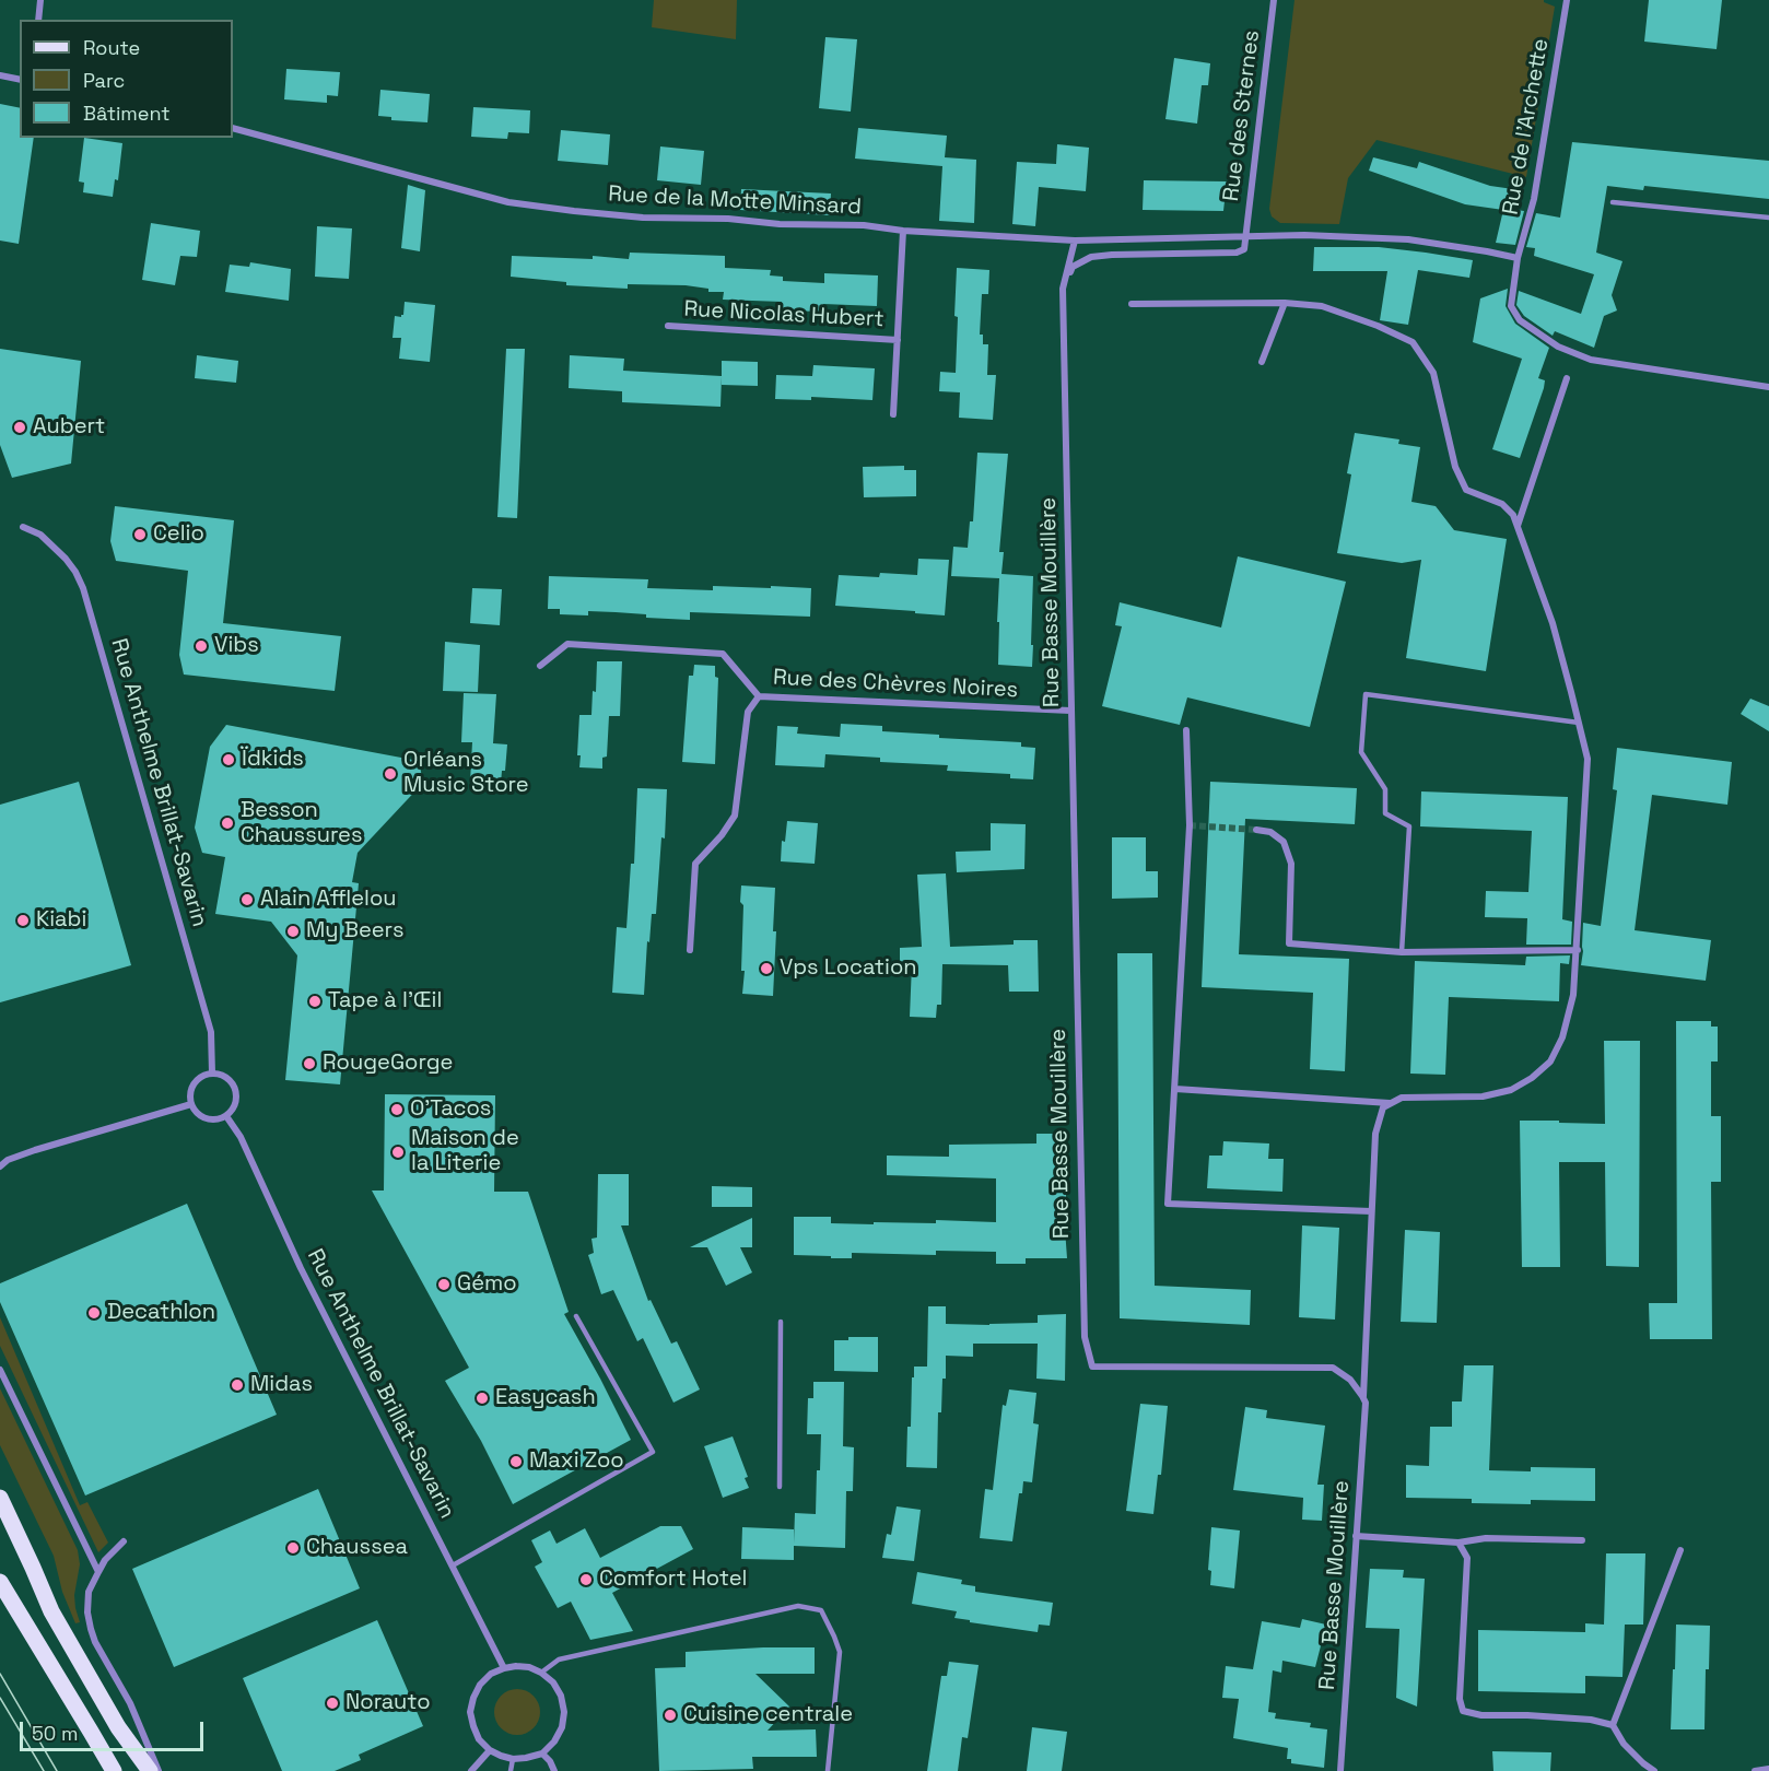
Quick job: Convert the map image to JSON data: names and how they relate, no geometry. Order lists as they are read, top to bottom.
{
  "streets": {
    "street": [
      "Rue des Sternes",
      "Rue de l'Archette",
      "Rue de la Motte Minsard",
      "Rue Nicolas Hubert",
      "Rue Basse Mouillère",
      "Rue des Chèvres Noires",
      "Rue Anthelme Brillat-Savarin"
    ]
  },
  "crossings": [
    ["Rue des Sternes", "Rue de la Motte Minsard"],
    ["Rue de l'Archette", "Rue de la Motte Minsard"],
    ["Rue de la Motte Minsard", "Rue Nicolas Hubert"],
    ["Rue de la Motte Minsard", "Rue Basse Mouillère"],
    ["Rue Basse Mouillère", "Rue des Chèvres Noires"]
  ],
  "places": [
    "Aubert",
    "Celio",
    "Vibs",
    "Ïdkids",
    "Orléans Music Store",
    "Besson Chaussures",
    "Alain Afflelou",
    "Kiabi",
    "My Beers",
    "Vps Location",
    "Tape à l'Œil",
    "RougeGorge",
    "O'Tacos",
    "Maison de la Literie",
    "Gémo",
    "Decathlon",
    "Midas",
    "Easycash",
    "Maxi Zoo",
    "Chaussea",
    "Comfort Hotel",
    "Norauto",
    "Cuisine centrale"
  ],
  "legend": ["Route", "Parc", "Bâtiment"],
  "scale_bar": "50 m"
}
